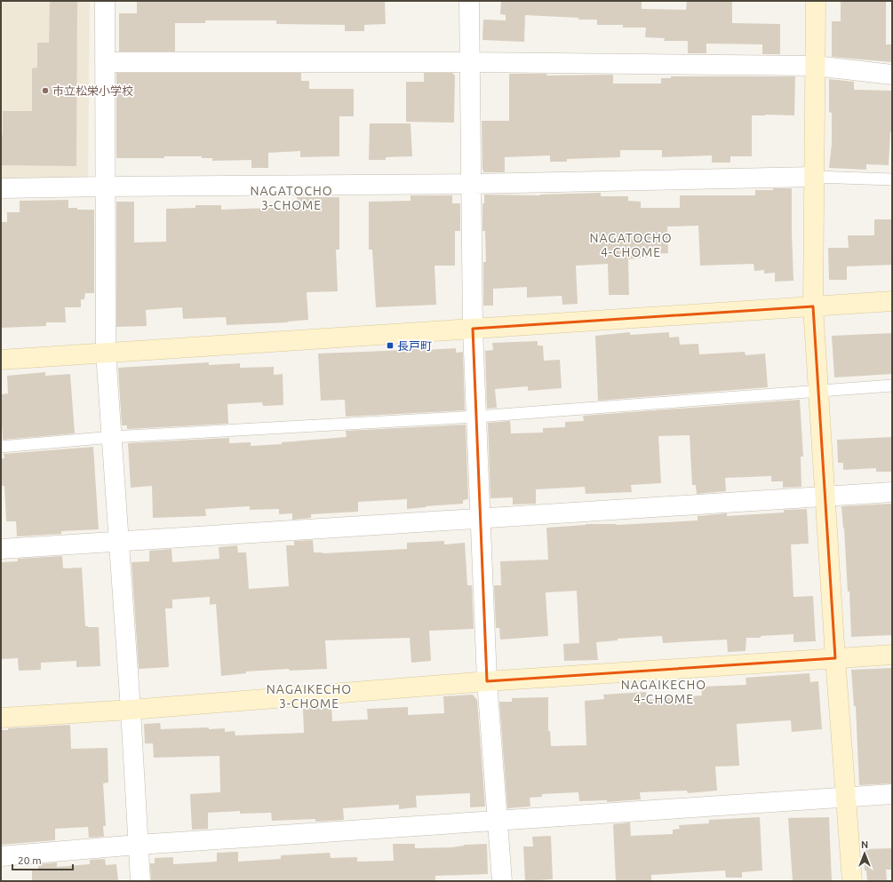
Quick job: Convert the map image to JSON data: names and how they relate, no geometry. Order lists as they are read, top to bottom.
{
  "districts": [
    "NAGATOCHO 3-CHOME",
    "NAGATOCHO 4-CHOME",
    "NAGAIKECHO 4-CHOME",
    "NAGAIKECHO 3-CHOME"
  ],
  "places": {
    "other": ["市立松栄小学校"],
    "transit": ["長戸町"]
  },
  "scale_bar": "20 m",
  "north": "top"
}
